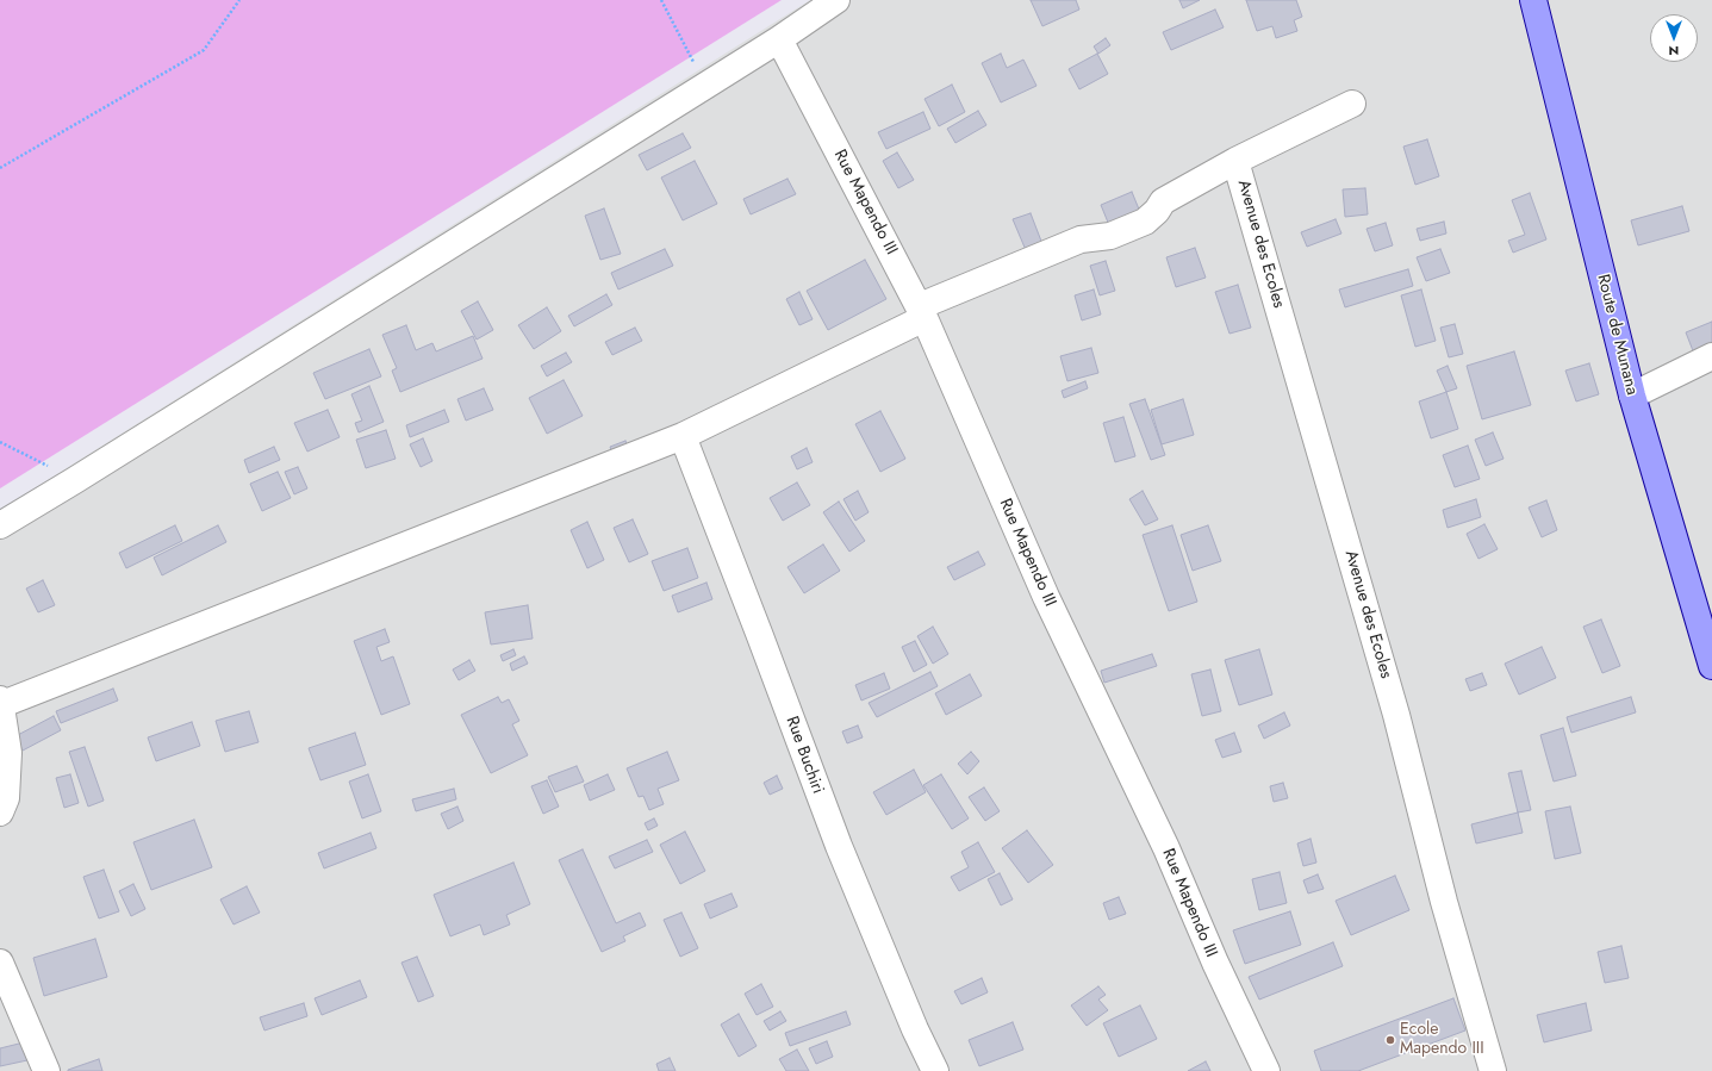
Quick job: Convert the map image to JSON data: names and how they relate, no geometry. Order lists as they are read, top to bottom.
{
  "streets": {
    "main road": ["Route de Munana"],
    "street": ["Rue Mapendo III", "Avenue des Ecoles", "Rue Buchiri"]
  },
  "places": ["Ecole Mapendo III"],
  "north": "bottom"
}
